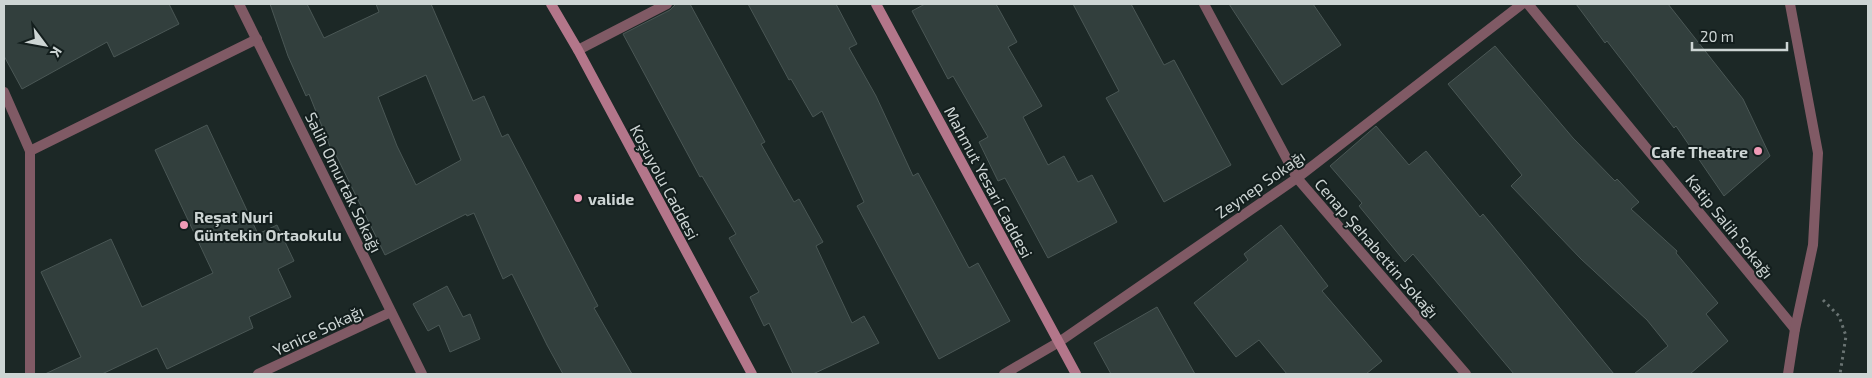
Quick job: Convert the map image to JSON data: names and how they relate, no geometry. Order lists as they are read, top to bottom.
{
  "streets": {
    "main road": ["Koşuyolu Caddesi", "Mahmut Yesari Caddesi"],
    "street": [
      "Salih Omurtak Sokağı",
      "Zeynep Sokağı",
      "Katip Salih Sokağı",
      "Cenap Şehabettin Sokağı",
      "Yenice Sokağı"
    ]
  },
  "crossings": [
    ["Salih Omurtak Sokağı", "Yenice Sokağı"],
    ["Mahmut Yesari Caddesi", "Zeynep Sokağı"],
    ["Zeynep Sokağı", "Cenap Şehabettin Sokağı"]
  ],
  "places": ["Cafe Theatre", "valide", "Reşat Nuri Güntekin Ortaokulu"],
  "scale_bar": "20 m",
  "north": "bottom right"
}
